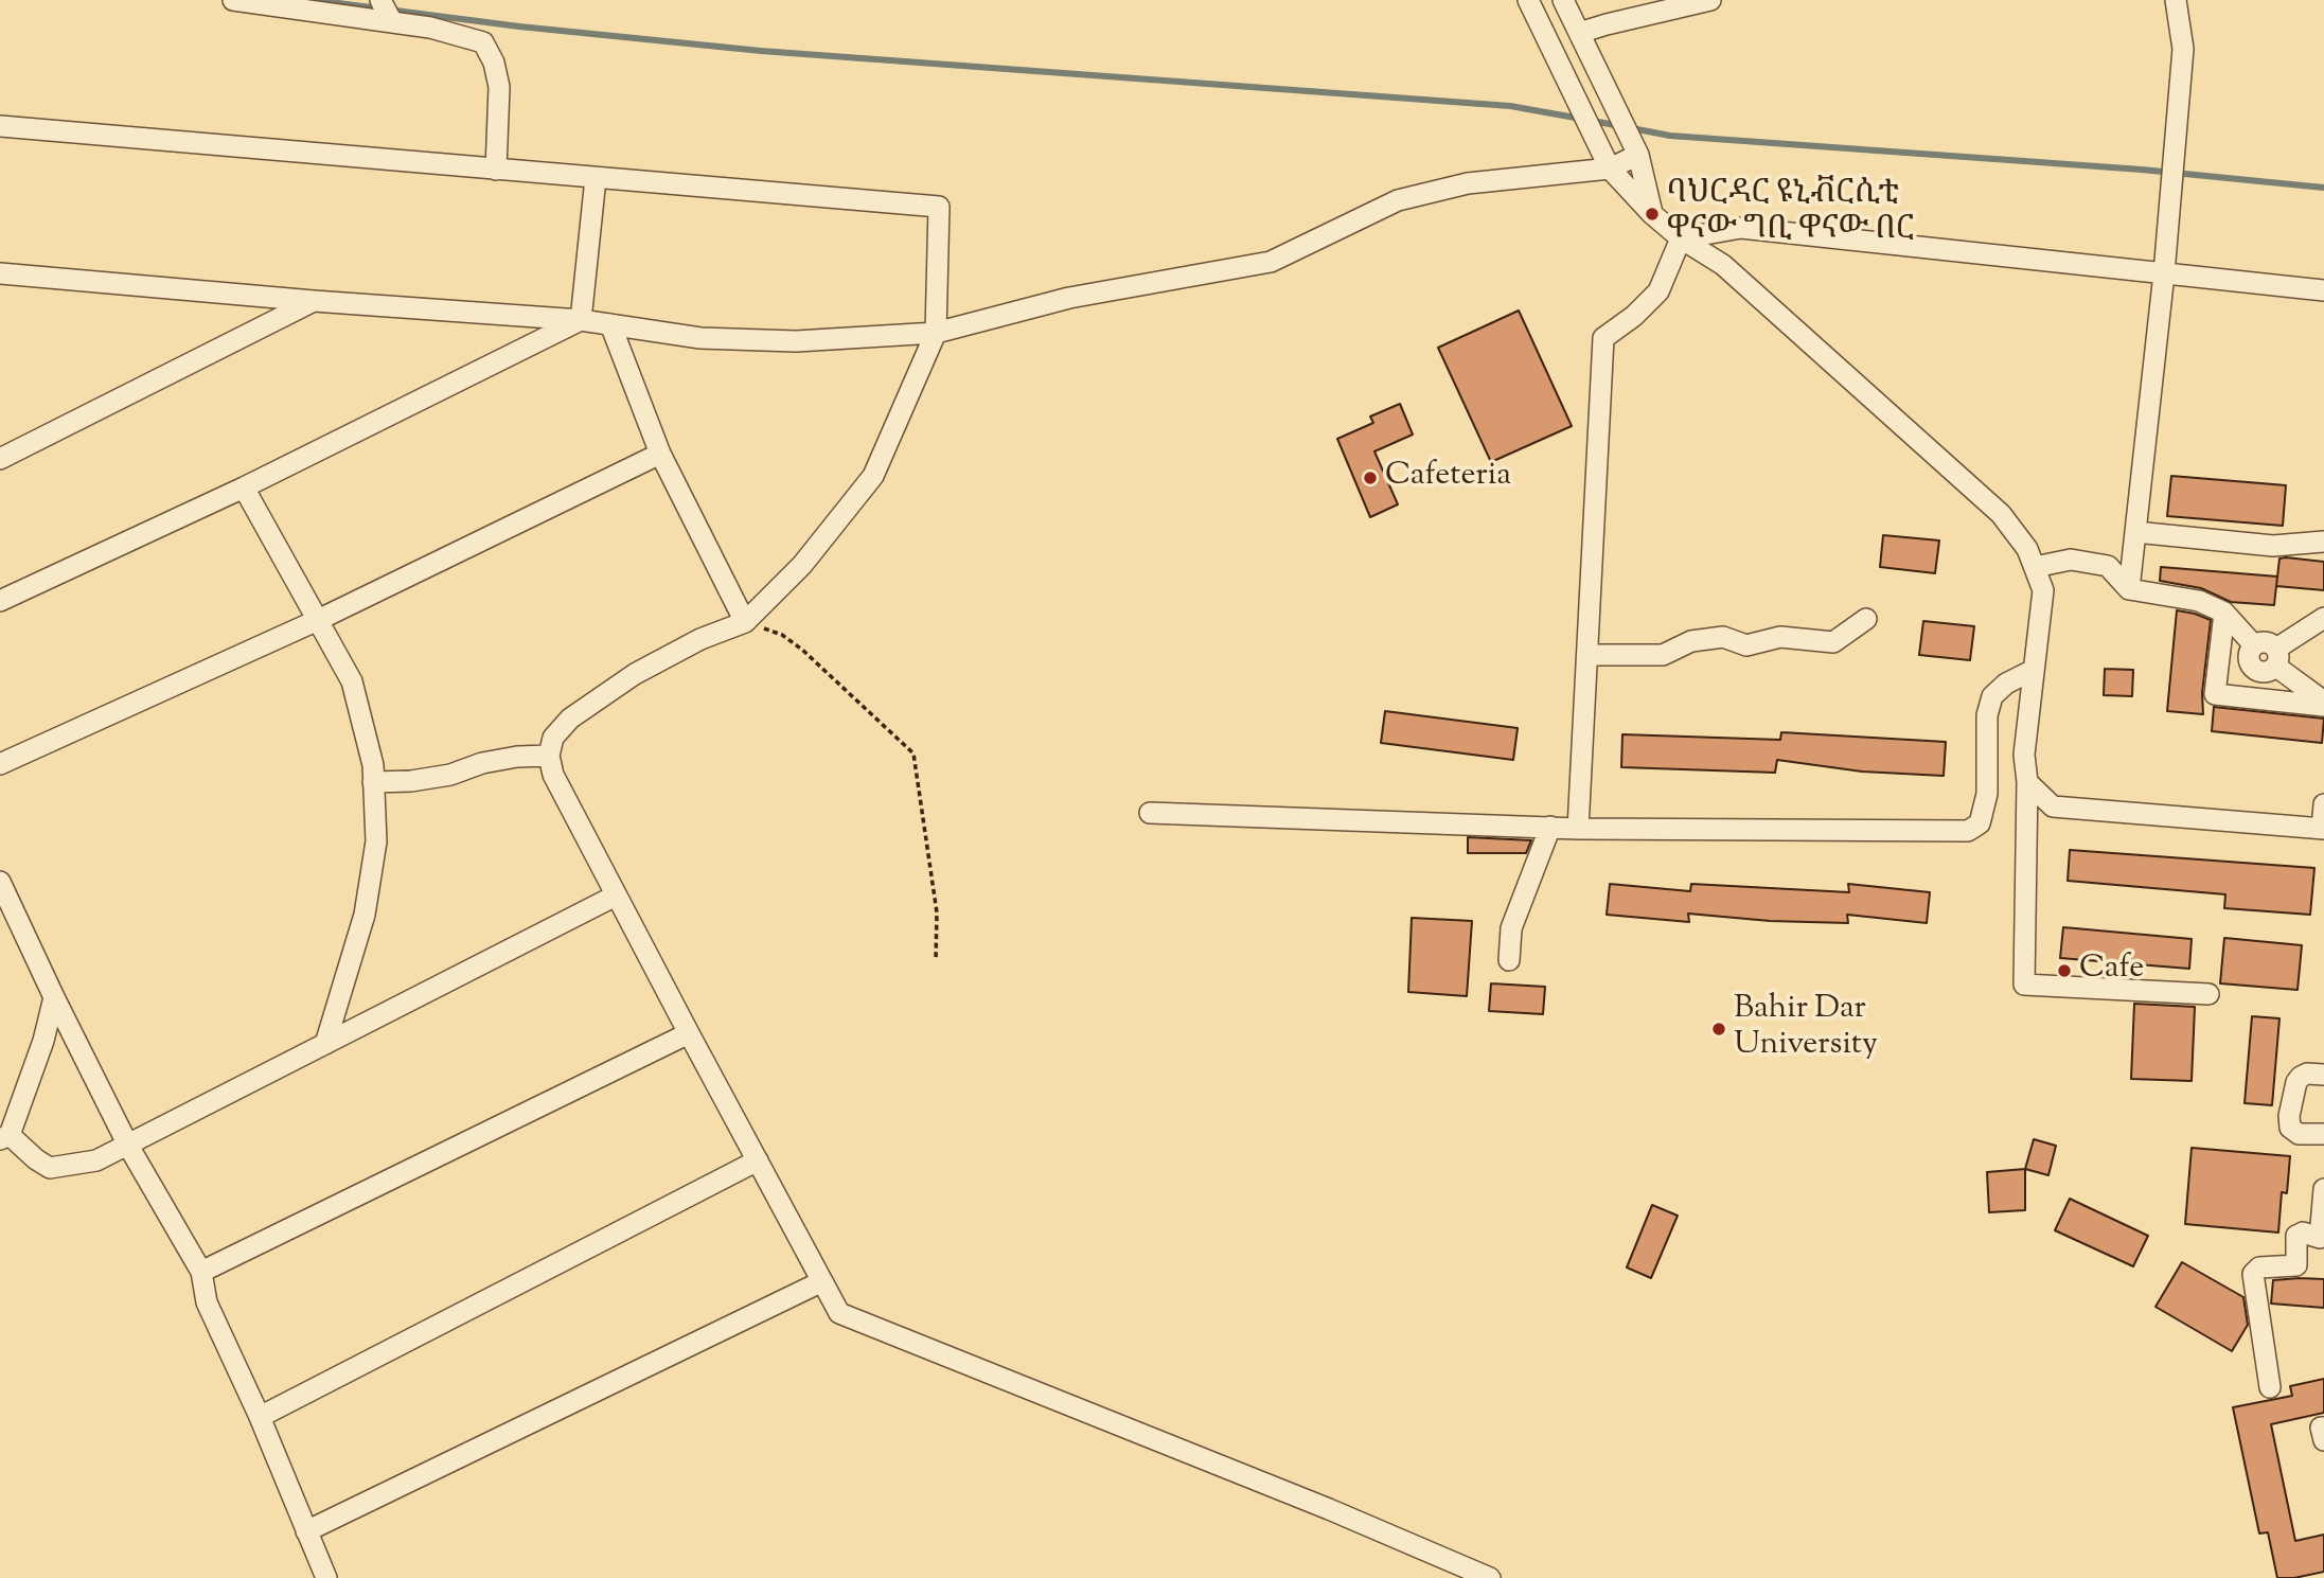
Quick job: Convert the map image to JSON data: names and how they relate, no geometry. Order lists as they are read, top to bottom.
{
  "places": [
    "ባህርዳር ዩኒቭርሲቲ ዋናው ግቢ ዋናው በር",
    "Cafeteria",
    "Cafe",
    "Bahir Dar University"
  ]
}
